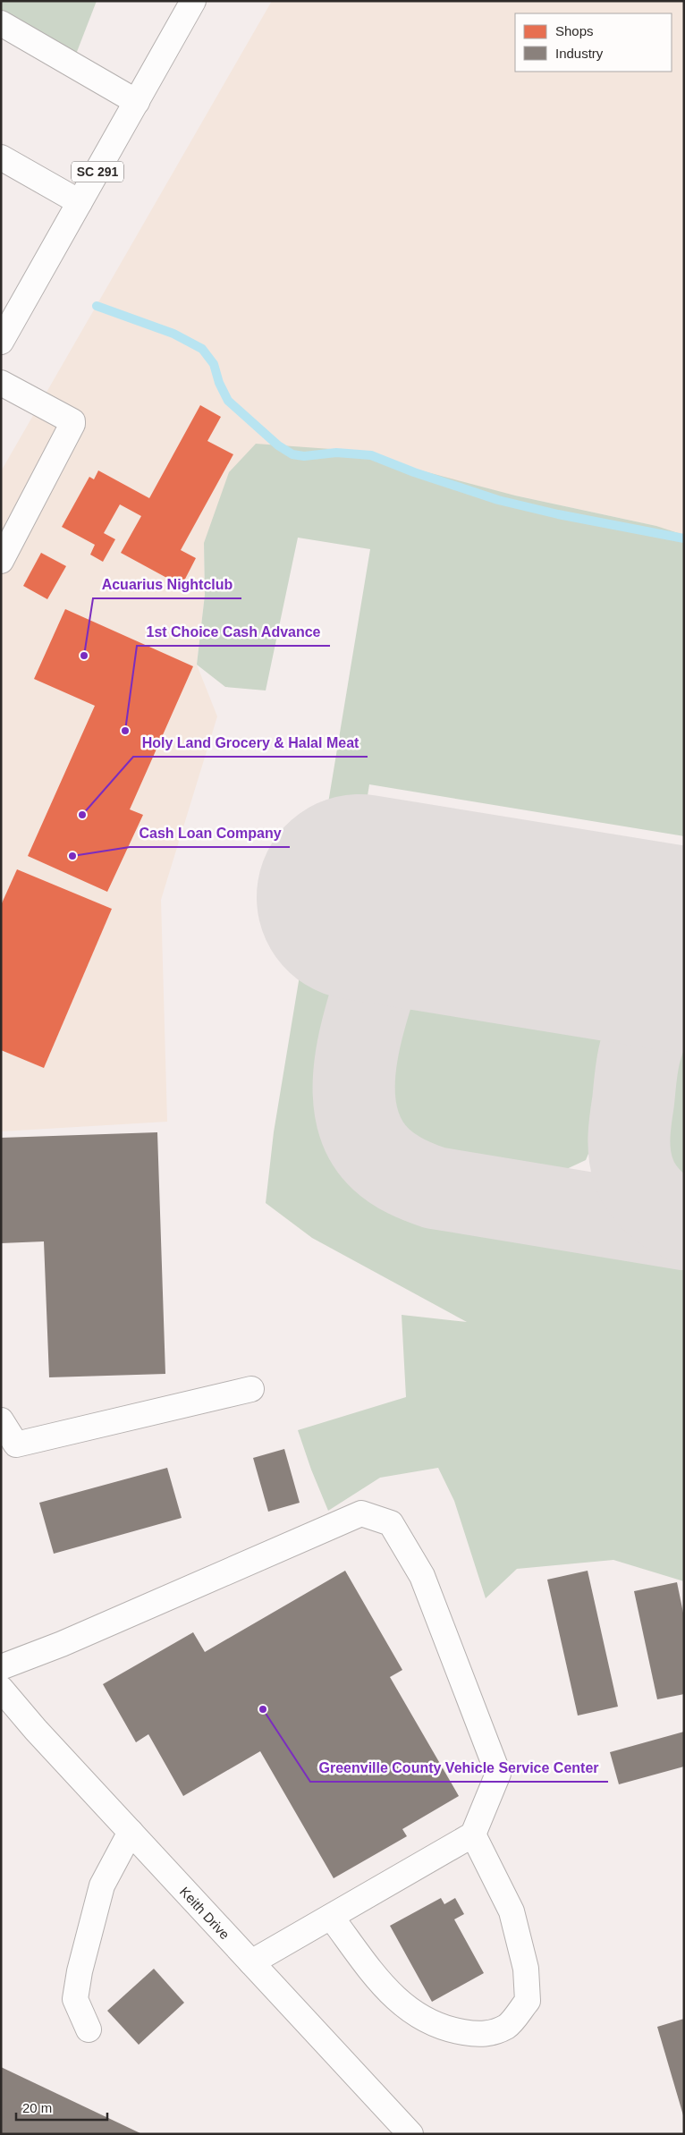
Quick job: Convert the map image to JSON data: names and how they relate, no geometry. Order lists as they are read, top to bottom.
{
  "streets": {
    "street": ["SC 291", "Keith Drive"]
  },
  "places": [
    "Acuarius Nightclub",
    "1st Choice Cash Advance",
    "Holy Land Grocery & Halal Meat",
    "Cash Loan Company",
    "Greenville County Vehicle Service Center"
  ],
  "legend": ["Shops", "Industry"],
  "scale_bar": "20 m"
}
